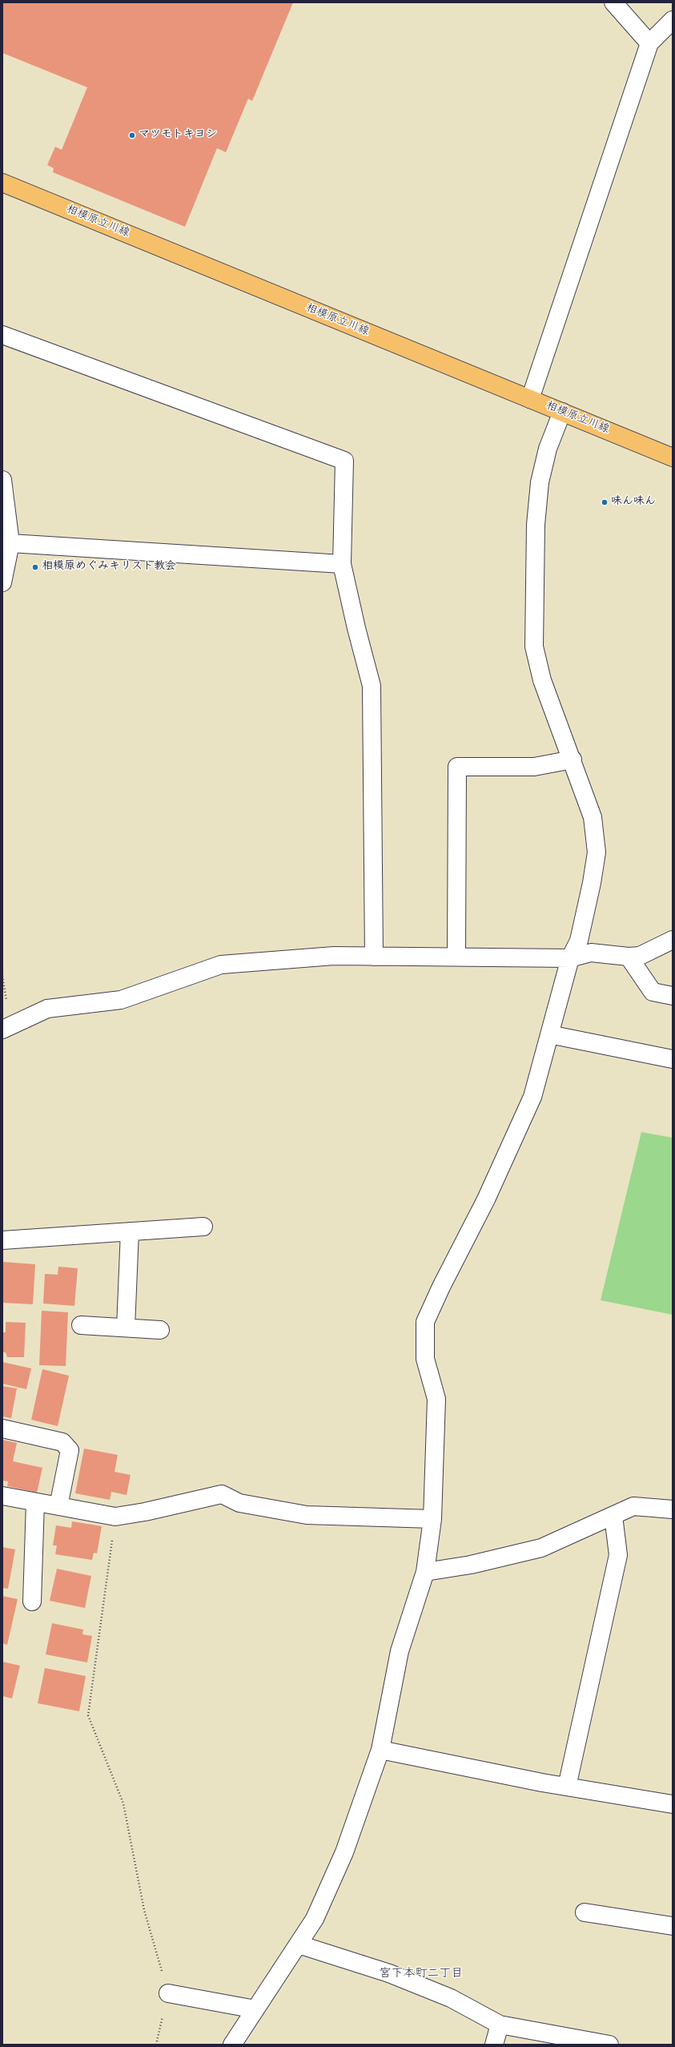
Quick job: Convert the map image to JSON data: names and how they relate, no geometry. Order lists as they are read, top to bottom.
{
  "streets": {
    "main road": ["相模原立川線"]
  },
  "districts": ["宮下本町二丁目"],
  "places": ["マツモトキヨシ", "味ん味ん", "相模原めぐみキリスト教会"]
}
